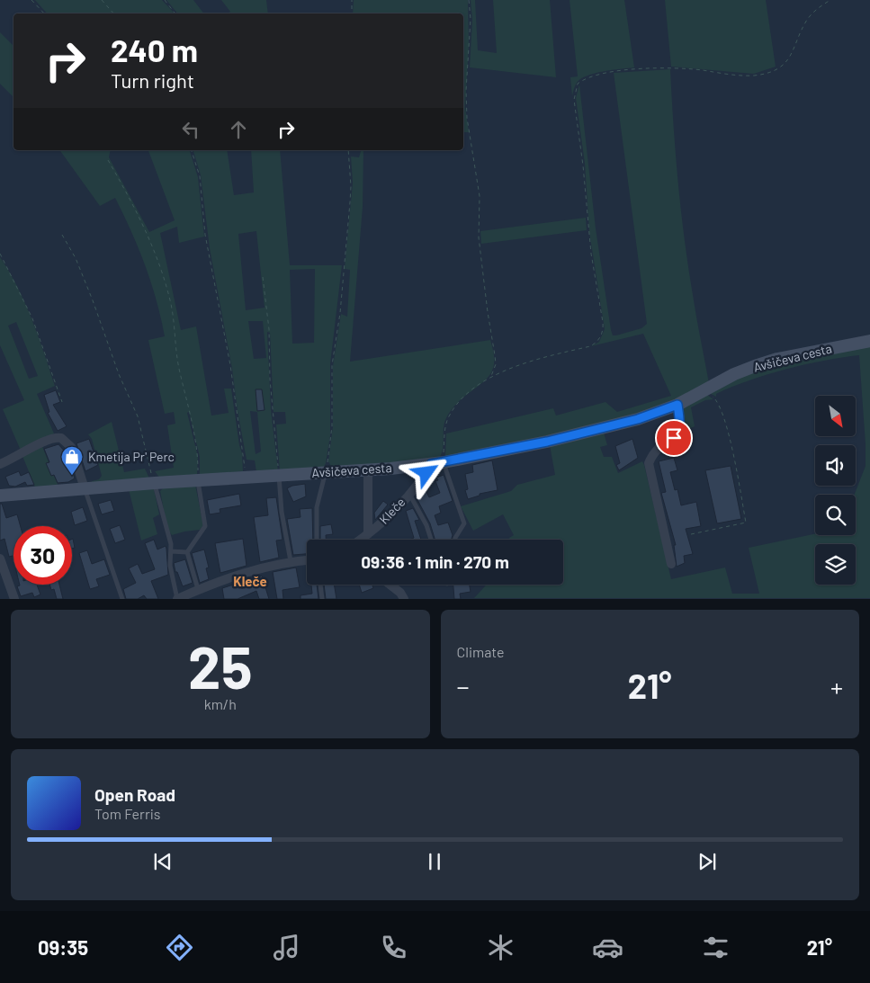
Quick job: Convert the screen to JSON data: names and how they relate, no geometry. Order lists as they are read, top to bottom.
{
  "streets": {
    "street": ["Avšičeva cesta", "Kleče"]
  },
  "crossings": [
    ["Avšičeva cesta", "Kleče"]
  ],
  "districts": ["Kleče"],
  "places": {
    "shop": ["Kmetija Pr' Perc"]
  },
  "north": "bottom right",
  "page": {
    "turn": ["240 m", "Turn right"],
    "limit": "30",
    "trip": "09:36 · 1 min · 270 m",
    "tile": [
      ["25", "km/h"],
      "Climate"
    ],
    "heat": ["−", "21°", "+"],
    "song": ["Open Road", "Tom Ferris"],
    "tabs": ["09:35", "21°"]
  }
}
